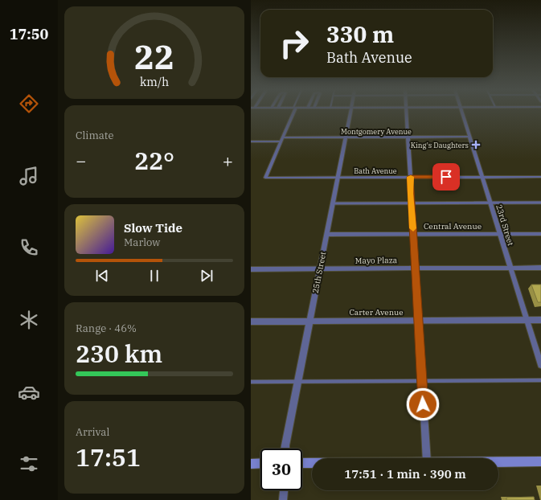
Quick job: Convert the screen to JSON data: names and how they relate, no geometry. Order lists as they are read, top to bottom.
{
  "streets": {
    "street": [
      "Montgomery Avenue",
      "Bath Avenue",
      "23rd Street",
      "Central Avenue",
      "Mayo Plaza",
      "25th Street",
      "Carter Avenue"
    ]
  },
  "crossings": [
    ["Montgomery Avenue", "23rd Street"],
    ["Montgomery Avenue", "25th Street"],
    ["Bath Avenue", "23rd Street"],
    ["Bath Avenue", "25th Street"],
    ["23rd Street", "Central Avenue"],
    ["23rd Street", "Mayo Plaza"],
    ["23rd Street", "Carter Avenue"],
    ["Central Avenue", "25th Street"],
    ["Mayo Plaza", "25th Street"],
    ["25th Street", "Carter Avenue"]
  ],
  "places": {
    "health": ["King's Daughters"]
  },
  "page": {
    "tabs": "17:50",
    "turn": ["330 m", "Bath Avenue"],
    "tile": [
      "Climate",
      ["Range · 46%", "230 km"],
      ["Arrival", "17:51"]
    ],
    "heat": ["−", "22°", "+"],
    "song": ["Slow Tide", "Marlow"],
    "limit": "30",
    "trip": "17:51 · 1 min · 390 m",
    "gauge": ["22", "km/h"]
  }
}
